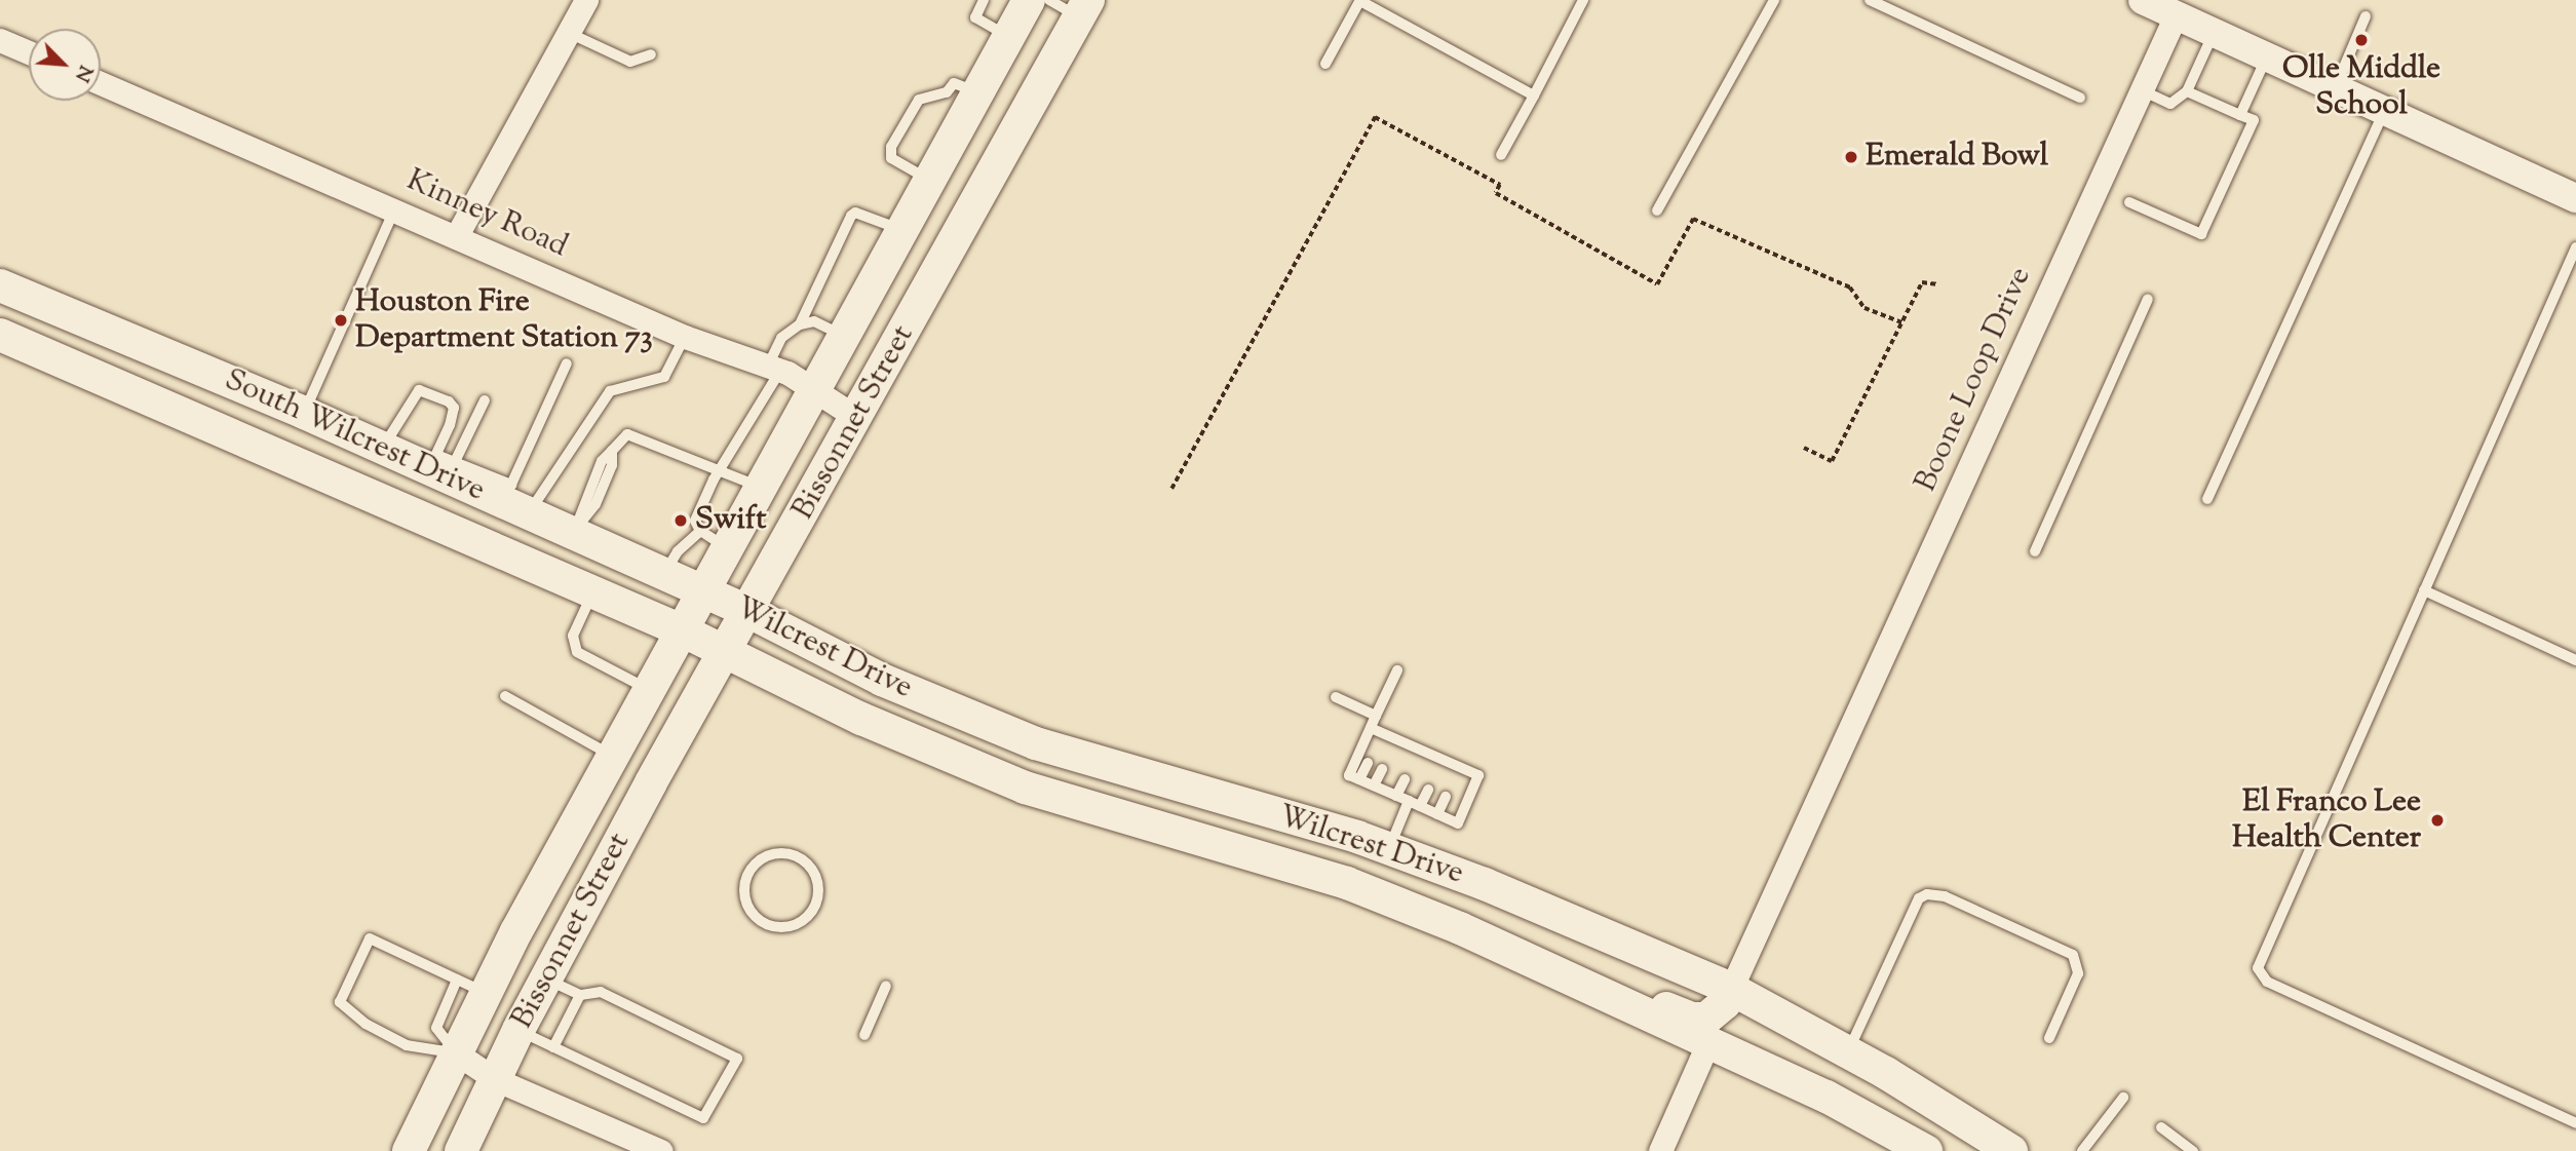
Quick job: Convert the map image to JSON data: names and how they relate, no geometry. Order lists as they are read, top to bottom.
{
  "streets": {
    "main road": ["Bissonnet Street", "South Wilcrest Drive", "Wilcrest Drive"],
    "street": ["Kinney Road", "Boone Loop Drive"]
  },
  "crossings": [
    ["Kinney Road", "Bissonnet Street"],
    ["Boone Loop Drive", "Wilcrest Drive"],
    ["Bissonnet Street", "South Wilcrest Drive"],
    ["Bissonnet Street", "Wilcrest Drive"],
    ["South Wilcrest Drive", "Wilcrest Drive"]
  ],
  "places": [
    "Olle Middle School",
    "Emerald Bowl",
    "Houston Fire Department Station 73",
    "Swift",
    "El Franco Lee Health Center"
  ],
  "north": "bottom right"
}
